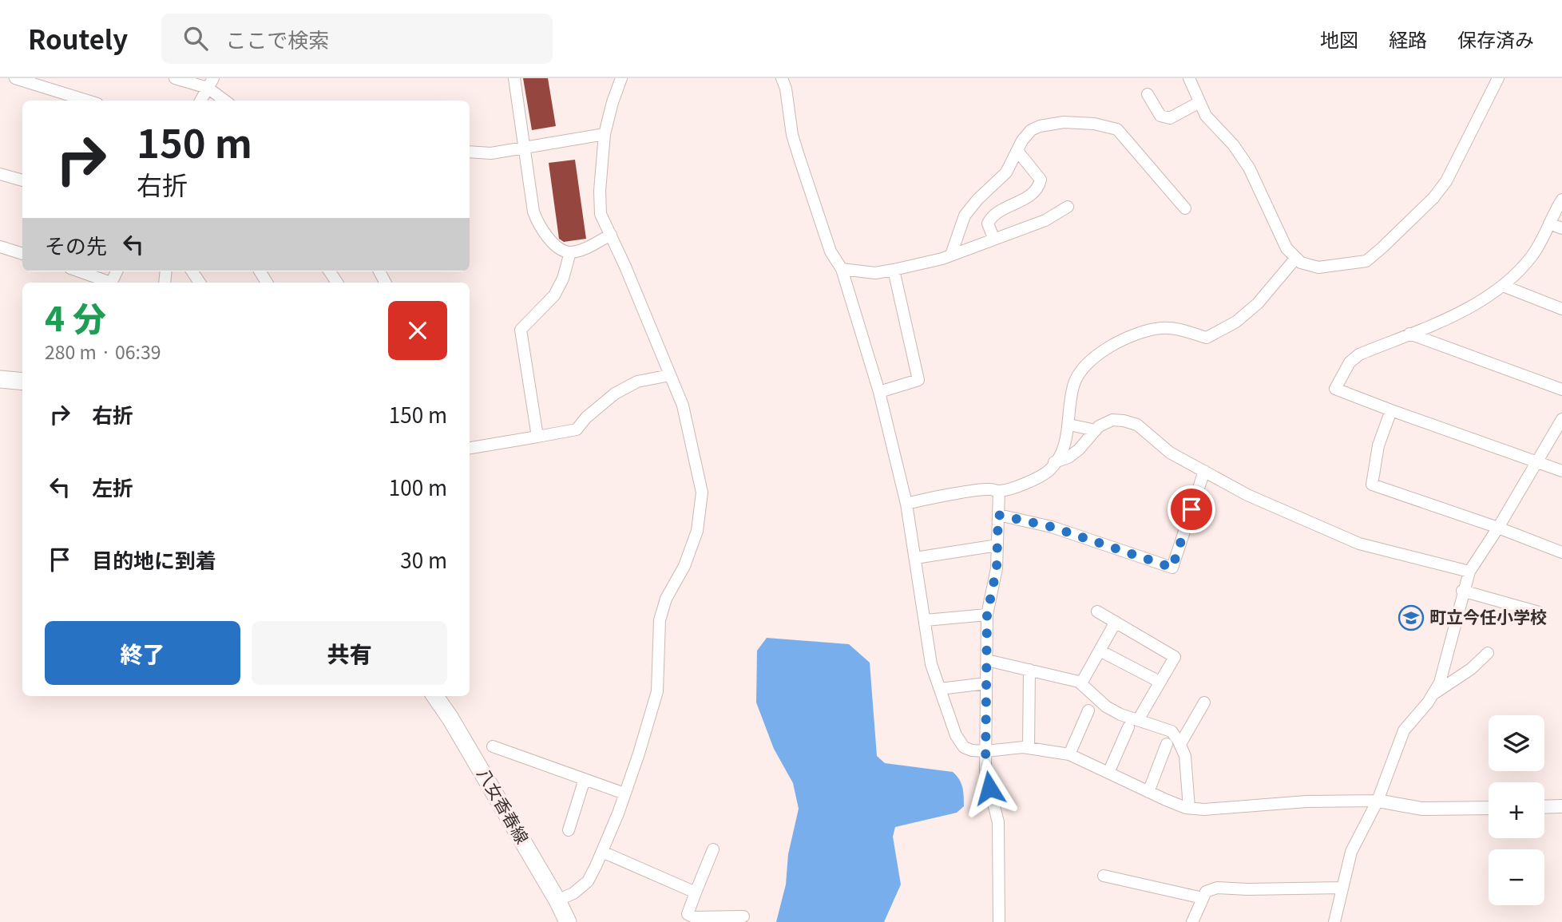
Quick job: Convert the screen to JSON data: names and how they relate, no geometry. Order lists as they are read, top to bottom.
{
  "streets": {
    "main road": ["八女香春線"]
  },
  "places": {
    "school or university": ["町立今任小学校"]
  },
  "page": {
    "header": "Routely",
    "search": "ここで検索",
    "nav": ["地図", "経路", "保存済み"],
    "turn": ["150 m", "右折"],
    "then": "その先",
    "heading": ["4 分", "280 m · 06:39"],
    "list": [
      {
        "name": "右折",
        "value": "150 m"
      },
      {
        "name": "左折",
        "value": "100 m"
      },
      {
        "name": "目的地に到着",
        "value": "30 m"
      }
    ],
    "buttons": ["終了", "共有"],
    "map_buttons": ["+", "−"]
  }
}
